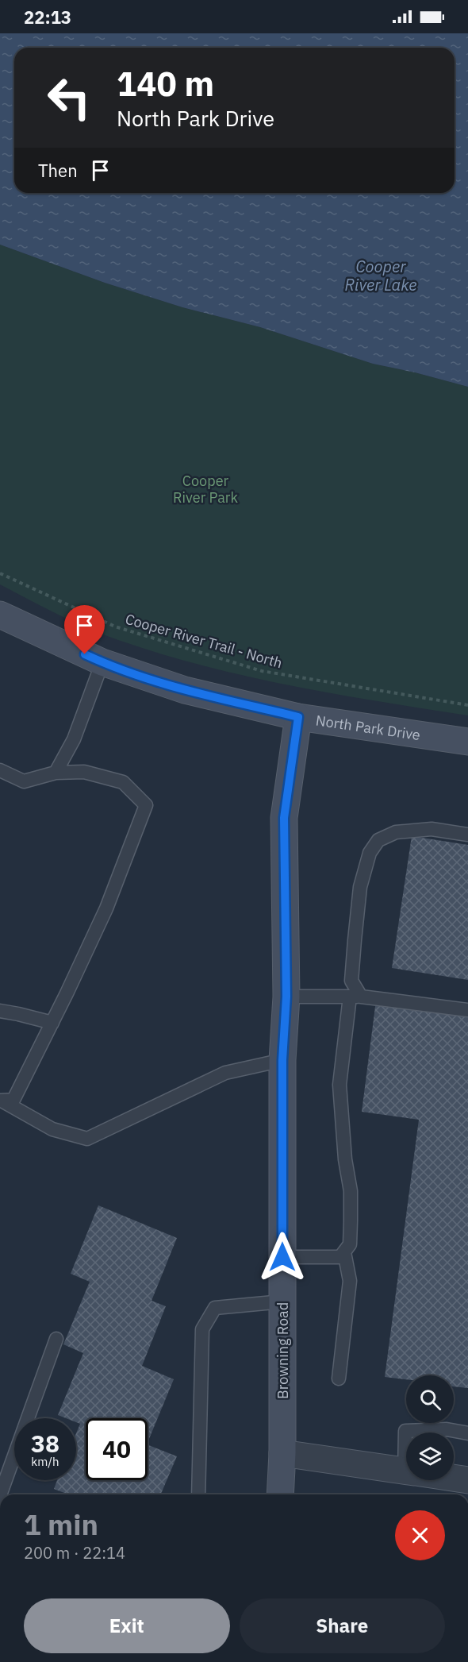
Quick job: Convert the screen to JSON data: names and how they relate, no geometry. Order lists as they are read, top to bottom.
{
  "streets": {
    "street": ["North Park Drive", "Browning Road"],
    "path": ["Cooper River Trail - North"]
  },
  "crossings": [
    ["North Park Drive", "Browning Road"]
  ],
  "water": ["Cooper River Lake"],
  "parks": ["Cooper River Park"],
  "page": {
    "status": "22:13",
    "turn": ["140 m", "North Park Drive"],
    "then": "Then",
    "speed": "38 km/h",
    "limit": "40",
    "heading": ["1 min", "200 m · 22:14"],
    "buttons": ["Exit", "Share"]
  }
}
